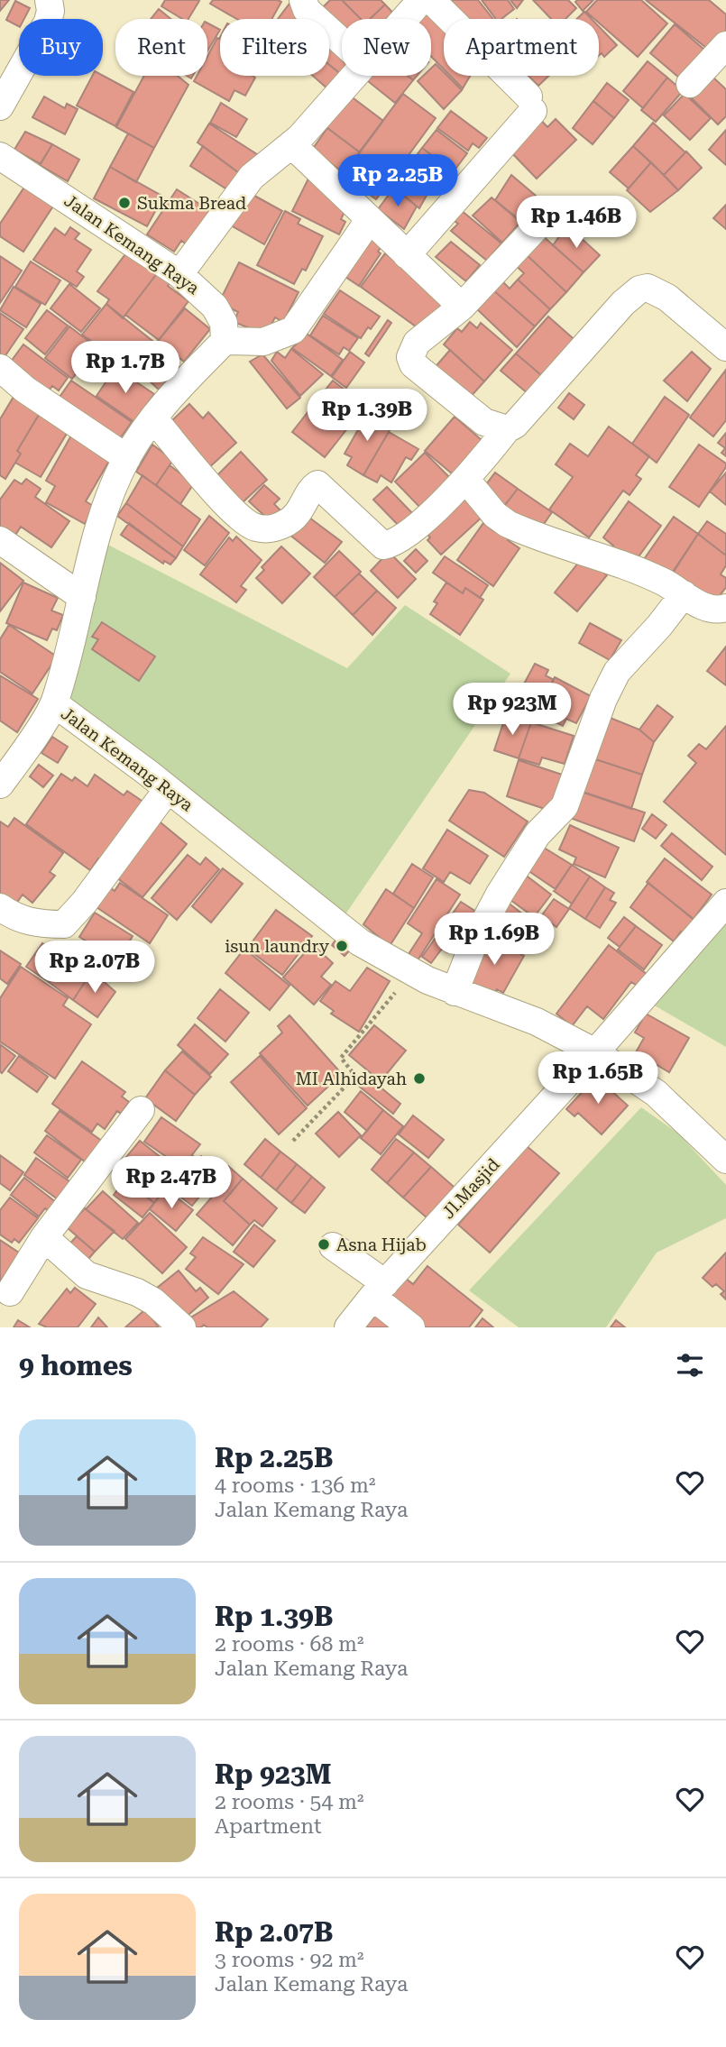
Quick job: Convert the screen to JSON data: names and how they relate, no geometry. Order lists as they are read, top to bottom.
{
  "streets": {
    "street": ["Jalan Kemang Raya", "Jl.Masjid"]
  },
  "crossings": [
    ["Jalan Kemang Raya", "Jl.Masjid"]
  ],
  "places": [
    "Sukma Bread",
    "isun laundry",
    "MI Alhidayah",
    "Asna Hijab"
  ],
  "page": {
    "chip": [
      "Buy",
      "Rent",
      "Filters",
      "New",
      "Apartment"
    ],
    "price": [
      "Rp 2.25B",
      "Rp 1.46B",
      "Rp 1.7B",
      "Rp 1.39B",
      "Rp 923M",
      "Rp 1.69B",
      "Rp 2.07B",
      "Rp 1.65B",
      "Rp 2.47B"
    ],
    "heading": "9 homes",
    "list": [
      {
        "name": "Rp 2.25B",
        "note": "4 rooms · 136 m² · Jalan Kemang Raya"
      },
      {
        "name": "Rp 1.39B",
        "note": "2 rooms · 68 m² · Jalan Kemang Raya"
      },
      {
        "name": "Rp 923M",
        "note": "2 rooms · 54 m² · Apartment"
      },
      {
        "name": "Rp 2.07B",
        "note": "3 rooms · 92 m² · Jalan Kemang Raya"
      }
    ]
  }
}
